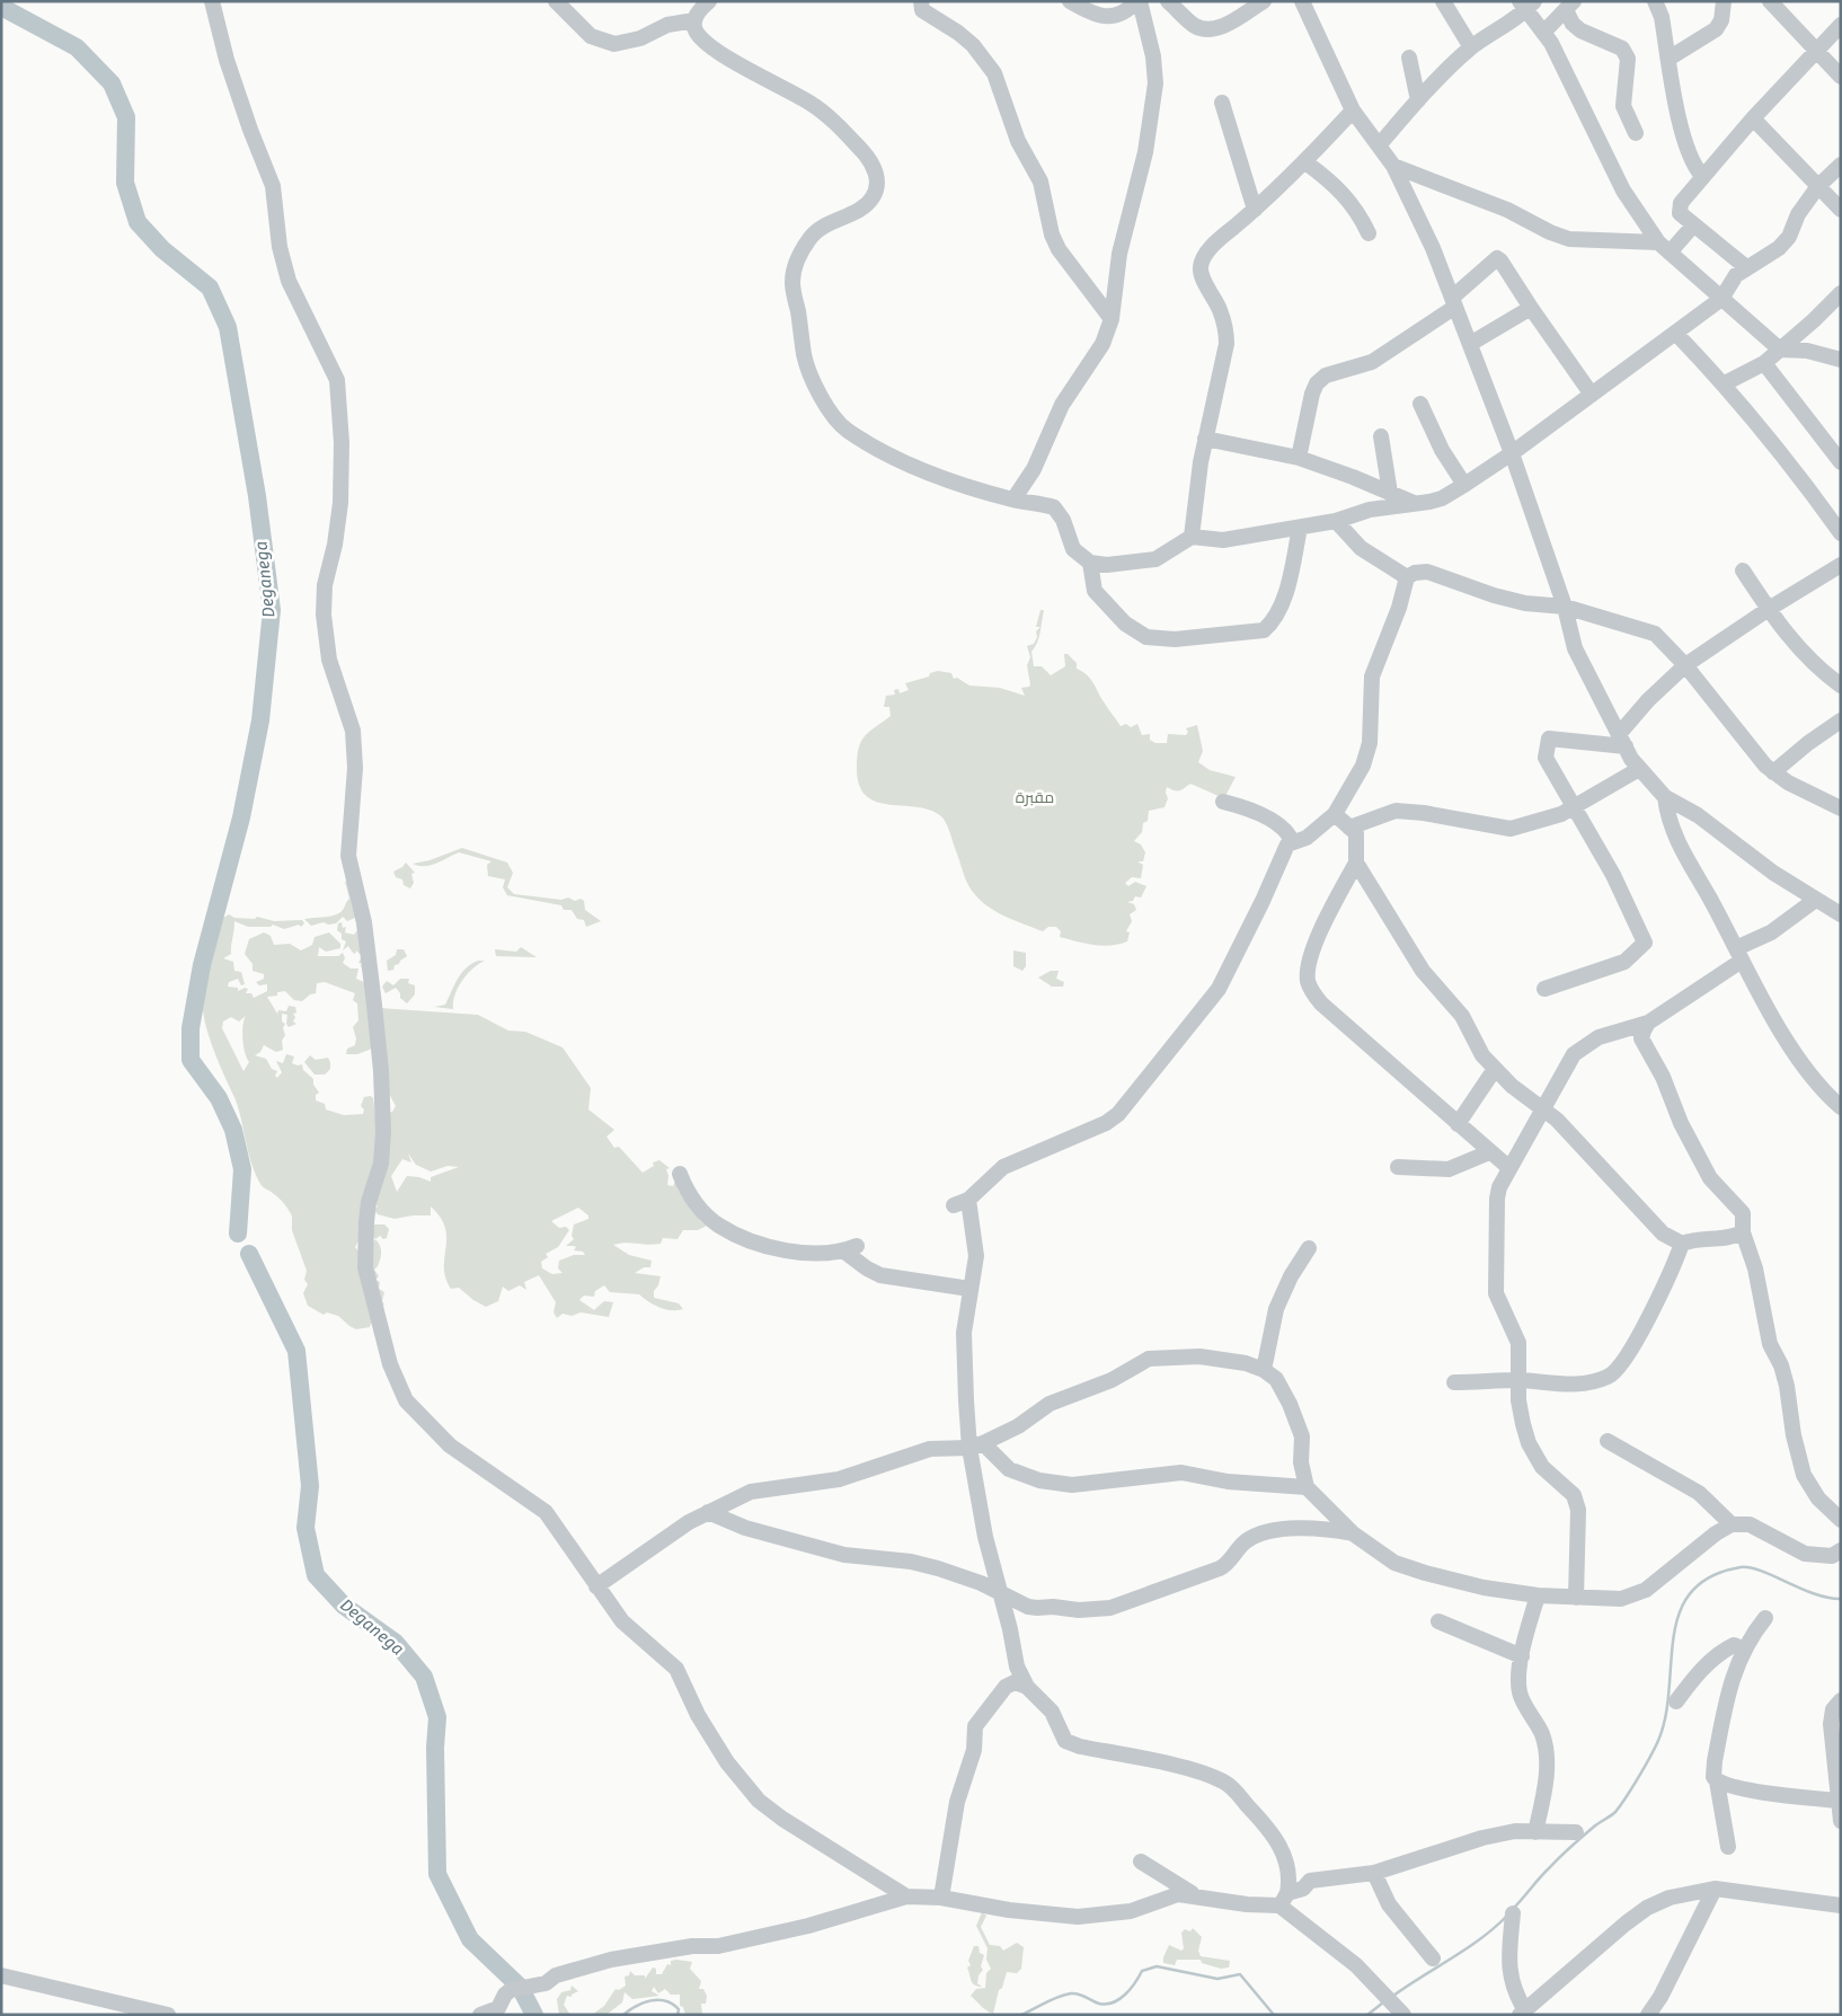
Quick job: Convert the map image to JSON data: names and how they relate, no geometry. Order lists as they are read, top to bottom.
{
  "water": ["Deganega"],
  "parks": ["مقبرة"]
}
